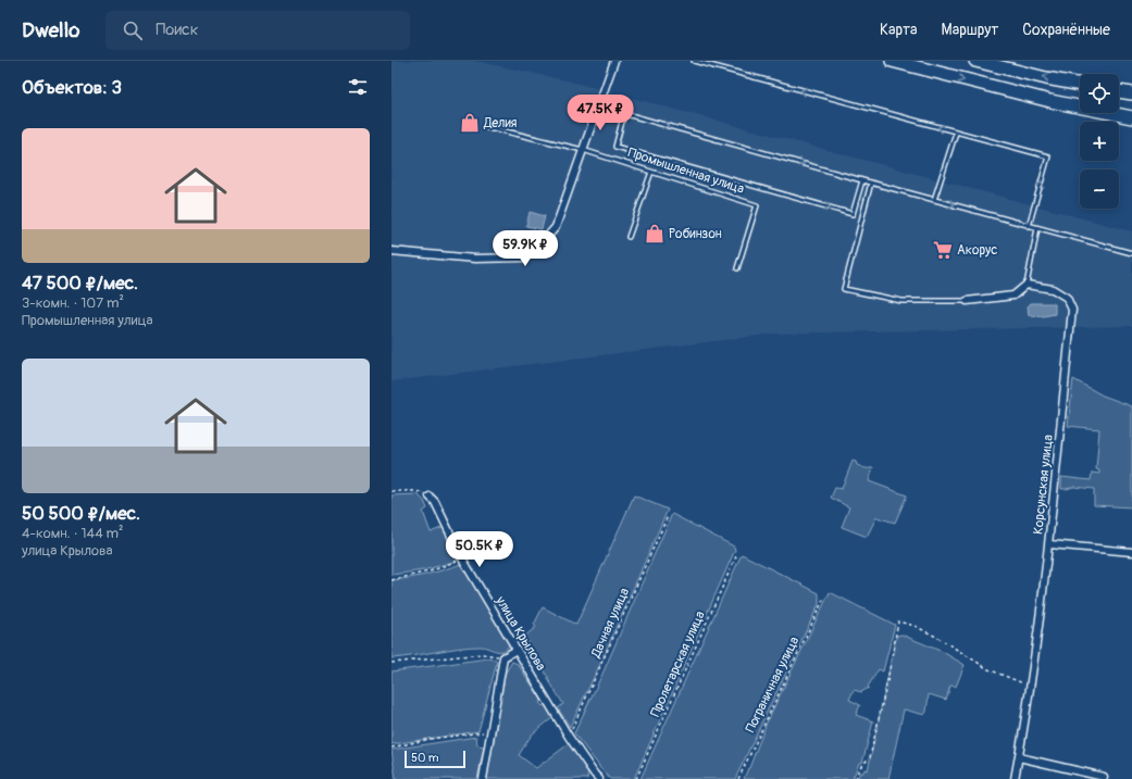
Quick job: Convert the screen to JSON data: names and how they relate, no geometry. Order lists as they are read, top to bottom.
{
  "streets": {
    "street": ["Корсунская улица", "улица Крылова"],
    "lane": ["Промышленная улица"],
    "path": ["Дачная улица", "Пролетарская улица", "Пограничная улица"]
  },
  "crossings": [
    ["Дачная улица", "улица Крылова"]
  ],
  "places": {
    "shop": ["Делия", "Робинзон"],
    "supermarket": ["Акорус"]
  },
  "scale_bar": "50 m",
  "page": {
    "header": "Dwello",
    "search": "Поиск",
    "nav": ["Карта", "Маршрут", "Сохранённые"],
    "heading": "Объектов: 3",
    "map_buttons": ["+", "−"],
    "price": ["47.5K ₽", "59.9K ₽", "50.5K ₽"],
    "list": [
      {
        "name": "47 500 ₽/мес.",
        "note": "3-комн. · 107 m² · Промышленная улица"
      },
      {
        "name": "50 500 ₽/мес.",
        "note": "4-комн. · 144 m² · улица Крылова"
      }
    ],
    "scale": "50 m"
  }
}
